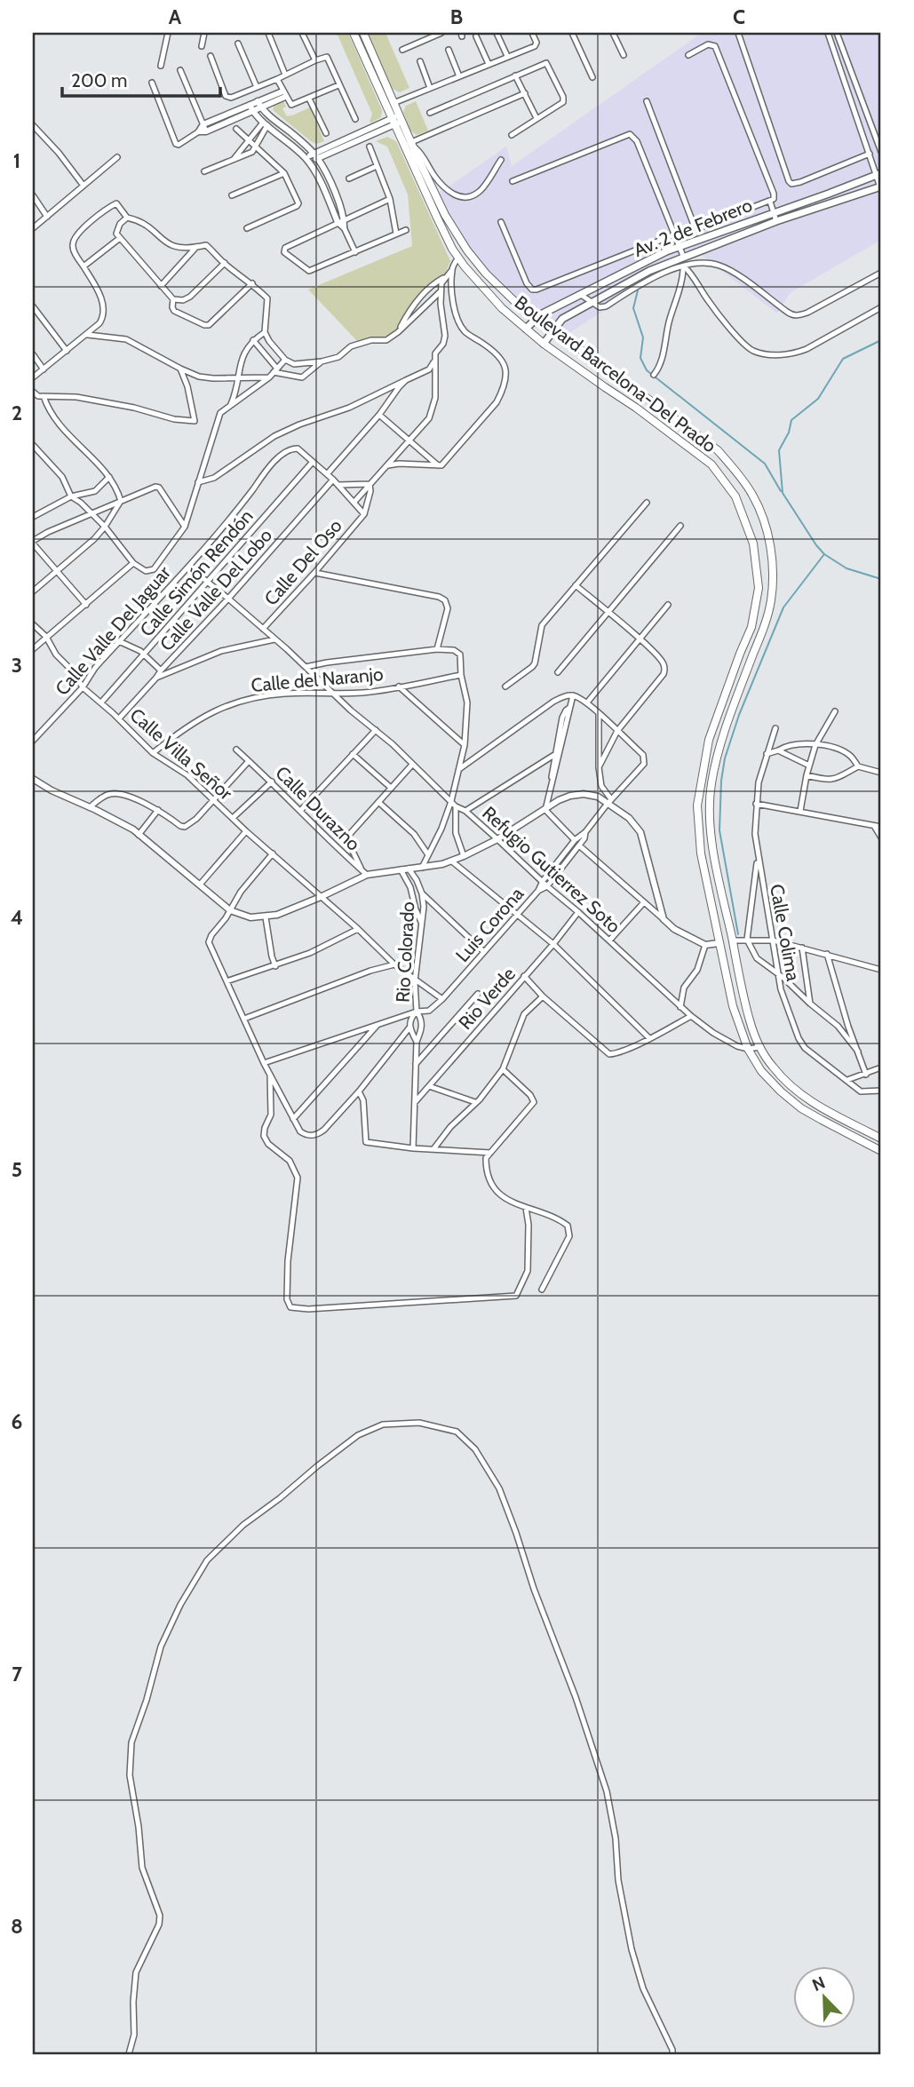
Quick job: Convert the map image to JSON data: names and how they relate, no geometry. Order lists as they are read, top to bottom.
{
  "streets": {
    "main road": ["Av. 2 de Febrero", "Boulevard Barcelona-Del Prado"],
    "street": [
      "Calle Del Oso",
      "Calle Simón Rendón",
      "Calle Valle Del Lobo",
      "Calle Valle Del Jaguar",
      "Calle del Naranjo",
      "Calle Villa Señor",
      "Calle Durazno",
      "Refugio Gutierrez Soto",
      "Luis Corona",
      "Calle Colima",
      "Rio Colorado",
      "Rio Verde"
    ]
  },
  "crossings": [
    ["Av. 2 de Febrero", "Boulevard Barcelona-Del Prado"],
    ["Boulevard Barcelona-Del Prado", "Refugio Gutierrez Soto"],
    ["Calle Del Oso", "Refugio Gutierrez Soto"],
    ["Calle Simón Rendón", "Calle Valle Del Lobo"],
    ["Calle Simón Rendón", "Calle Villa Señor"],
    ["Calle Simón Rendón", "Refugio Gutierrez Soto"],
    ["Calle Valle Del Lobo", "Calle Valle Del Jaguar"],
    ["Calle Valle Del Lobo", "Calle Villa Señor"],
    ["Calle Valle Del Lobo", "Refugio Gutierrez Soto"],
    ["Calle Valle Del Jaguar", "Calle Villa Señor"],
    ["Calle Valle Del Jaguar", "Refugio Gutierrez Soto"],
    ["Calle del Naranjo", "Calle Villa Señor"],
    ["Calle del Naranjo", "Refugio Gutierrez Soto"],
    ["Calle Villa Señor", "Luis Corona"],
    ["Calle Villa Señor", "Rio Colorado"],
    ["Refugio Gutierrez Soto", "Luis Corona"],
    ["Refugio Gutierrez Soto", "Rio Verde"],
    ["Luis Corona", "Rio Colorado"],
    ["Rio Colorado", "Rio Verde"]
  ],
  "scale_bar": "200 m",
  "north": "top left",
  "grid": {
    "columns": ["A", "B", "C"],
    "rows": [
      "1",
      "2",
      "3",
      "4",
      "5",
      "6",
      "7",
      "8"
    ]
  }
}
